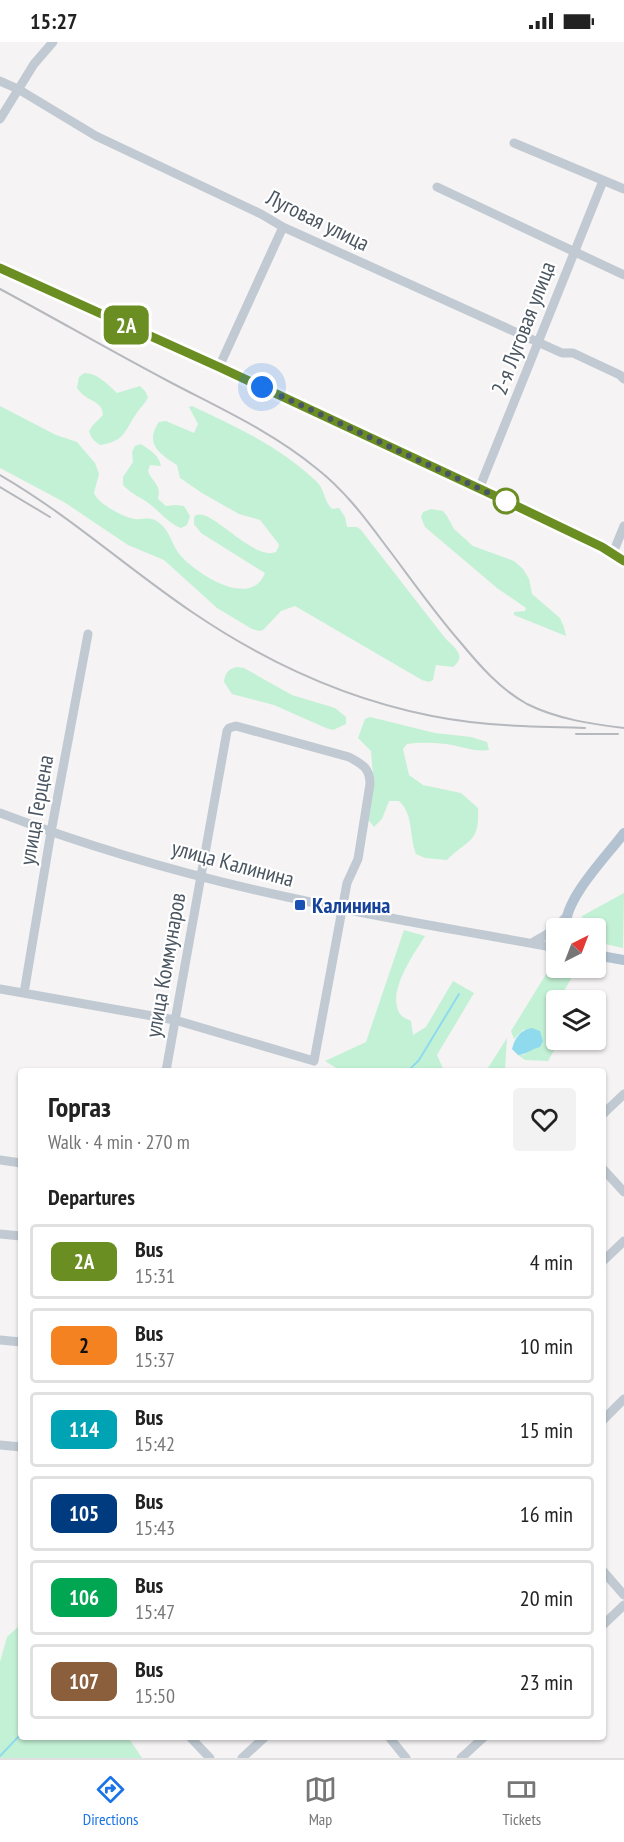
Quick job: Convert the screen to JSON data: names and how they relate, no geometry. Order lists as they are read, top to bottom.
{
  "streets": {
    "street": [
      "Луговая улица",
      "2-я Луговая улица",
      "улица Герцена",
      "улица Калинина",
      "улица Коммунаров"
    ]
  },
  "crossings": [
    ["Луговая улица", "2-я Луговая улица"],
    ["улица Герцена", "улица Калинина"],
    ["улица Калинина", "улица Коммунаров"]
  ],
  "places": {
    "transit": ["Калинина"]
  },
  "lines": ["bus line 2А"],
  "north": "top right",
  "page": {
    "status": "15:27",
    "on_map": "2А",
    "heading": [
      ["Горгаз", "Walk · 4 min · 270 m"],
      "Departures"
    ],
    "list": [
      {
        "mark": "2А",
        "name": "Bus",
        "note": "15:31",
        "value": "4 min"
      },
      {
        "mark": "2",
        "name": "Bus",
        "note": "15:37",
        "value": "10 min"
      },
      {
        "mark": "114",
        "name": "Bus",
        "note": "15:42",
        "value": "15 min"
      },
      {
        "mark": "105",
        "name": "Bus",
        "note": "15:43",
        "value": "16 min"
      },
      {
        "mark": "106",
        "name": "Bus",
        "note": "15:47",
        "value": "20 min"
      },
      {
        "mark": "107",
        "name": "Bus",
        "note": "15:50",
        "value": "23 min"
      }
    ],
    "tabs": ["Directions", "Map", "Tickets"]
  }
}
